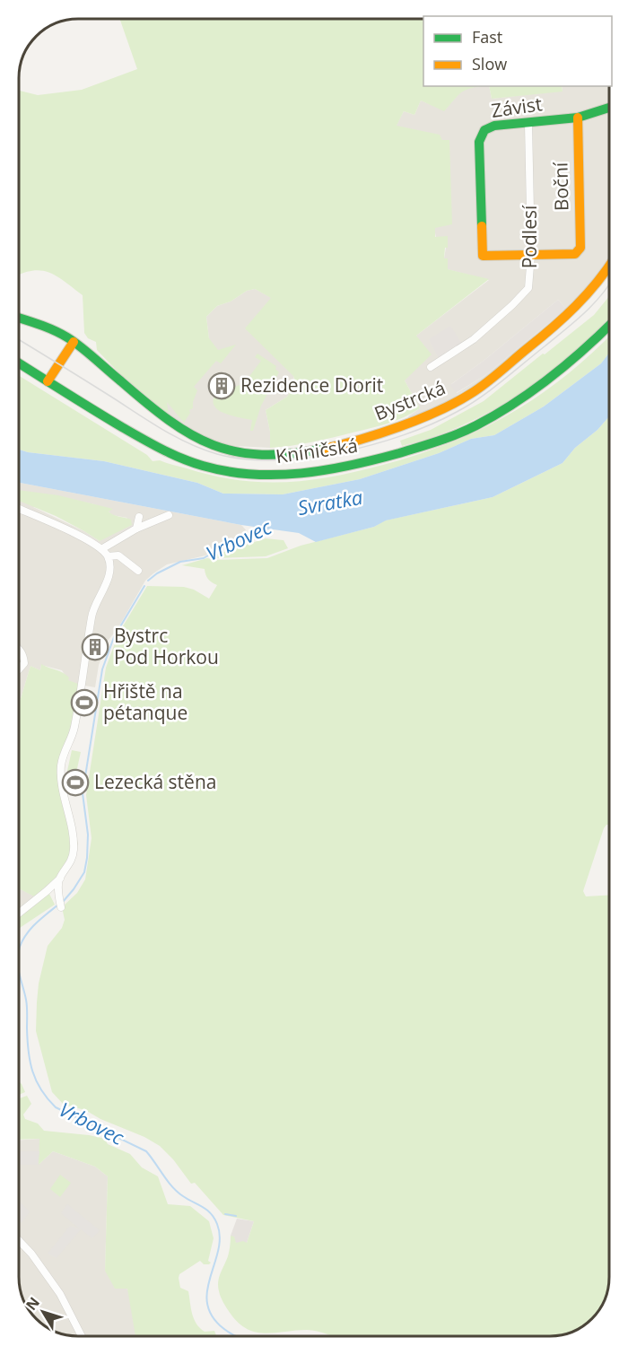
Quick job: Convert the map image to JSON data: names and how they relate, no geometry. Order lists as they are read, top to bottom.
{
  "streets": {
    "street": [
      "Závist",
      "Boční",
      "Podlesí",
      "Bystrcká",
      "Kníničská"
    ]
  },
  "crossings": [
    ["Závist", "Boční"],
    ["Závist", "Podlesí"],
    ["Boční", "Podlesí"]
  ],
  "water": ["Svratka", "Vrbovec"],
  "places": {
    "building": ["Rezidence Diorit", "Bystrc Pod Horkou"],
    "sports": ["Hřiště na pétanque", "Lezecká stěna"]
  },
  "legend": ["Fast", "Slow"],
  "north": "top left"
}
